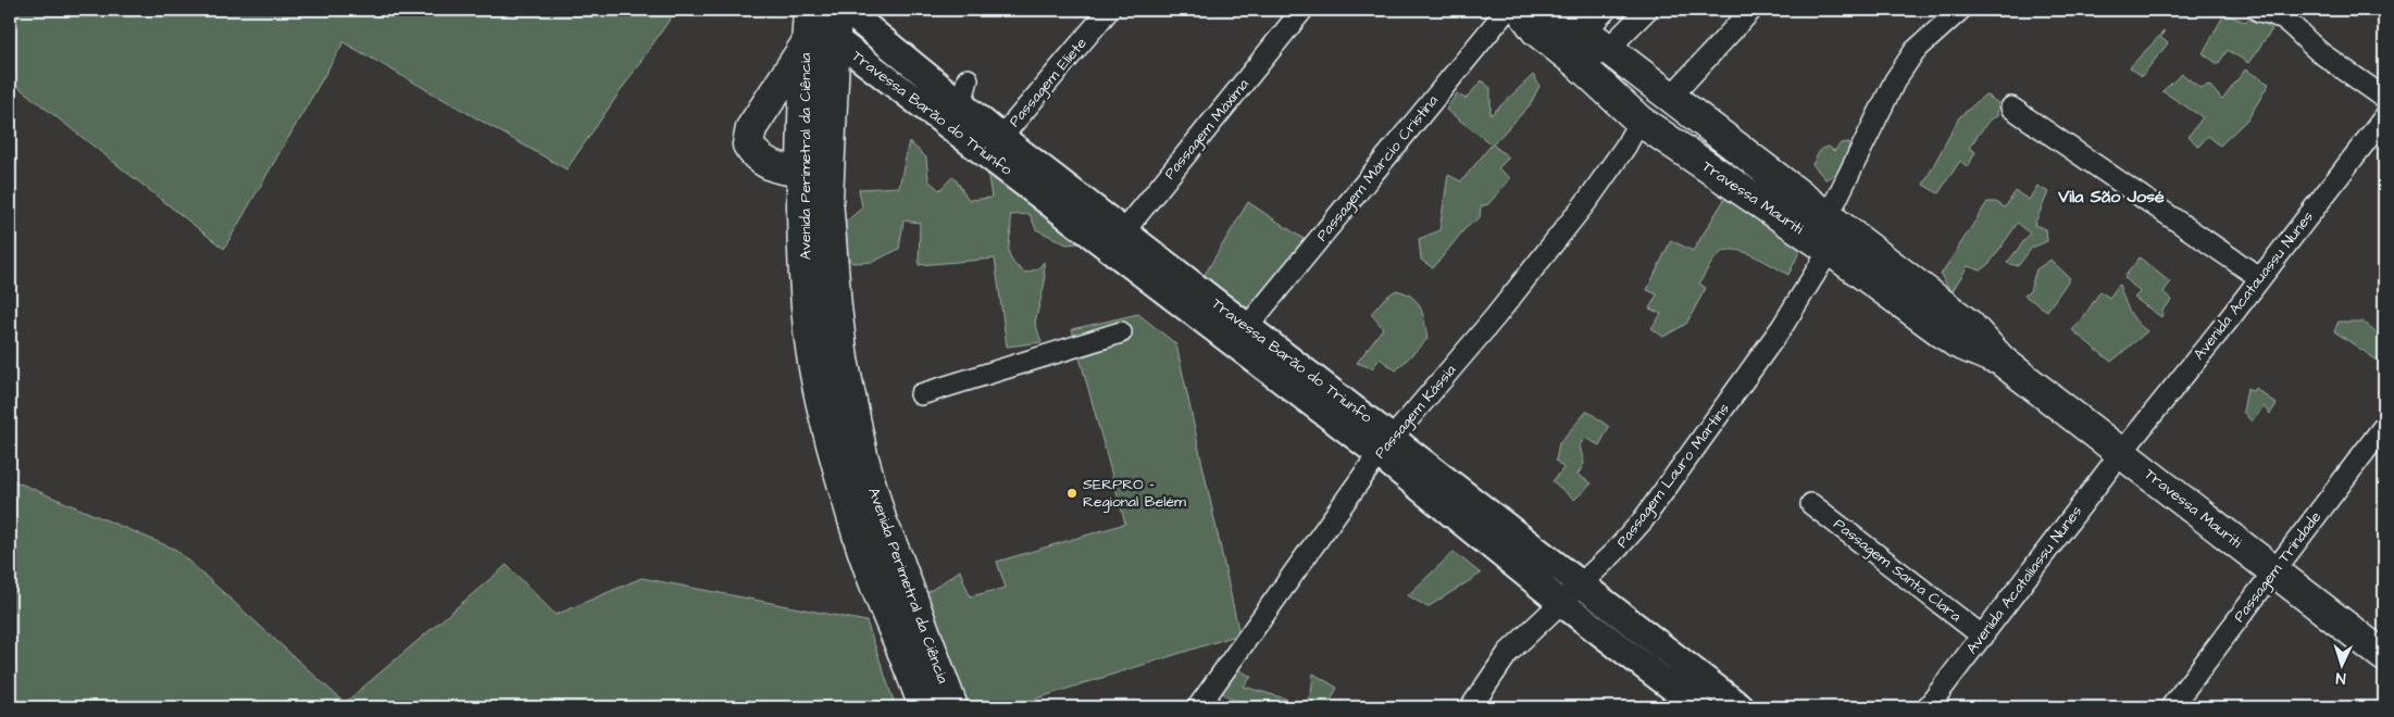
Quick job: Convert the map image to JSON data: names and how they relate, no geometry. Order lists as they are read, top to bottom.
{
  "streets": {
    "main road": ["Avenida Perimetral da Ciência", "Travessa Mauriti"],
    "street": [
      "Passagem Eliete",
      "Travessa Barão do Triunfo",
      "Passagem Máxima",
      "Passagem Márcio Cristina",
      "Avenida Acatauassu Nunes",
      "Passagem Kássia",
      "Passagem Lauro Martins",
      "Passagem Trindade",
      "Passagem Santa Clara",
      "Avenida Acataliassu Nunes"
    ]
  },
  "crossings": [
    ["Passagem Eliete", "Travessa Barão do Triunfo"],
    ["Travessa Barão do Triunfo", "Passagem Máxima"],
    ["Travessa Barão do Triunfo", "Avenida Perimetral da Ciência"],
    ["Travessa Barão do Triunfo", "Passagem Márcio Cristina"],
    ["Travessa Barão do Triunfo", "Passagem Kássia"],
    ["Travessa Barão do Triunfo", "Passagem Lauro Martins"],
    ["Travessa Mauriti", "Avenida Acatauassu Nunes"],
    ["Travessa Mauriti", "Passagem Kássia"],
    ["Travessa Mauriti", "Passagem Lauro Martins"],
    ["Travessa Mauriti", "Passagem Trindade"],
    ["Travessa Mauriti", "Avenida Acataliassu Nunes"],
    ["Avenida Acatauassu Nunes", "Avenida Acataliassu Nunes"],
    ["Passagem Santa Clara", "Avenida Acataliassu Nunes"]
  ],
  "districts": ["Vila São José"],
  "places": ["SERPRO - Regional Belém"],
  "north": "bottom"
}
